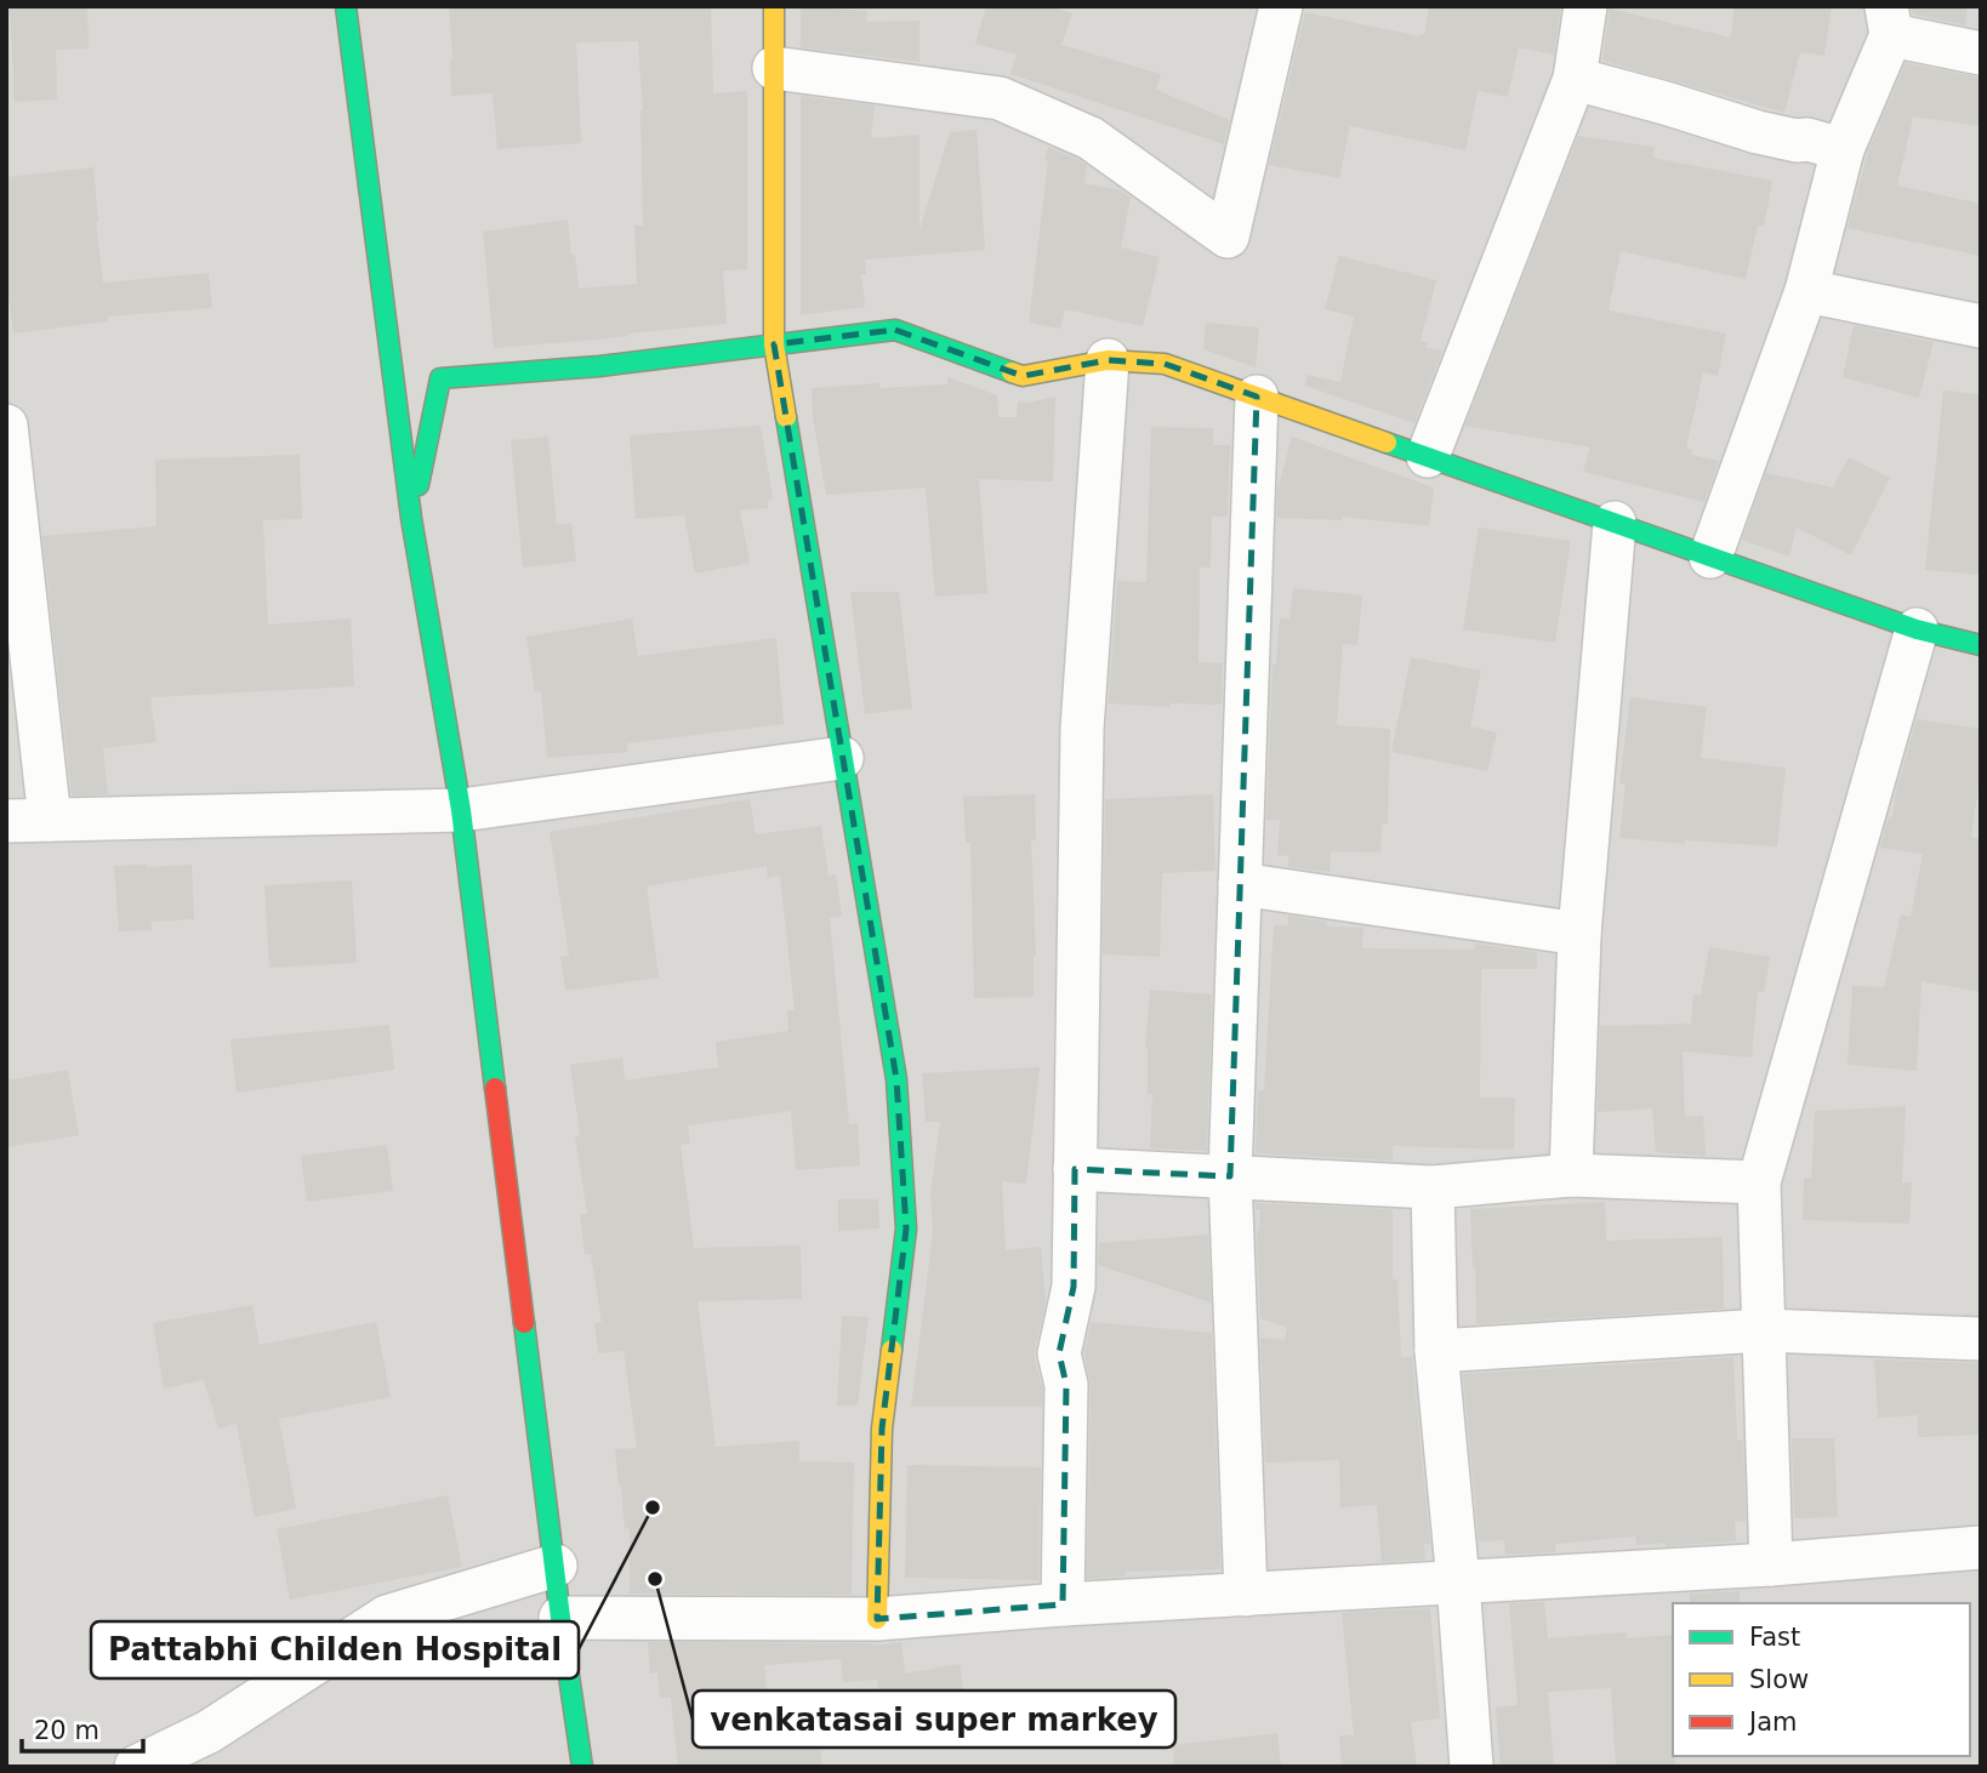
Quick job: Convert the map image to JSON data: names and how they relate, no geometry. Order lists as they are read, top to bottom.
{
  "places": ["Pattabhi Childen Hospital", "venkatasai super markey"],
  "legend": ["Fast", "Slow", "Jam"],
  "scale_bar": "20 m"
}
